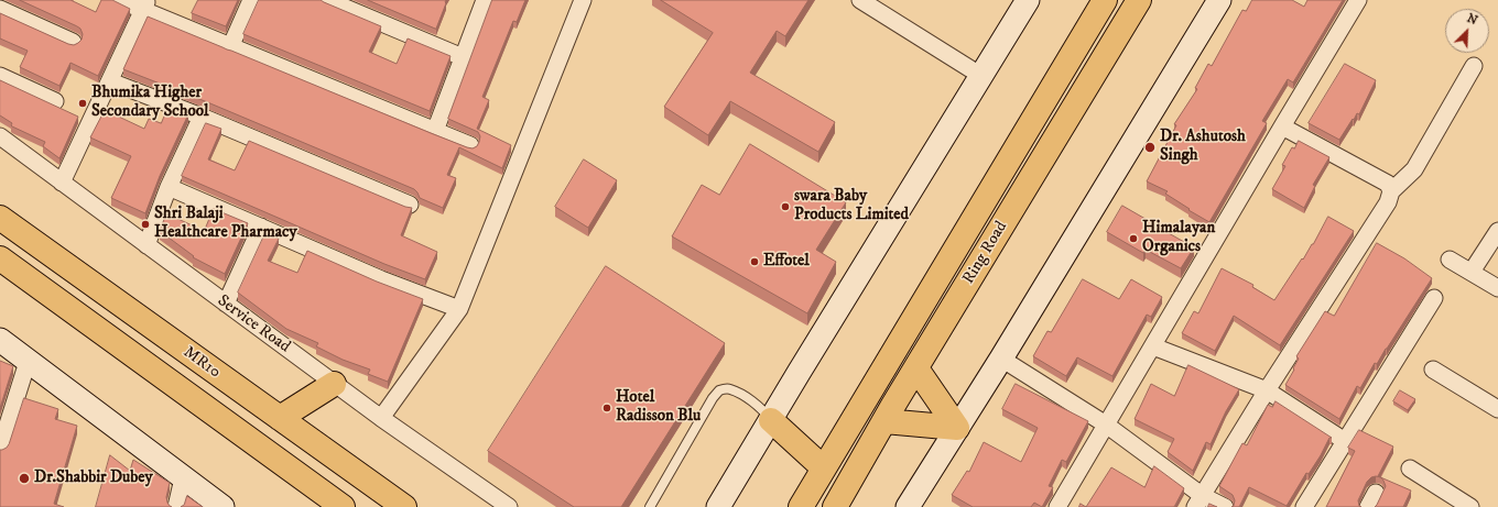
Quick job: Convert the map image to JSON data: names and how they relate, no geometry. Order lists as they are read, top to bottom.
{
  "streets": {
    "main road": ["Ring Road", "MR10"],
    "street": ["Service Road"]
  },
  "places": [
    "Bhumika Higher Secondary School",
    "Dr. Ashutosh Singh",
    "swara Baby Products Limited",
    "Shri Balaji Healthcare Pharmacy",
    "Himalayan Organics",
    "Effotel",
    "Hotel Radisson Blu",
    "Dr.Shabbir Dubey"
  ],
  "north": "top right"
}
